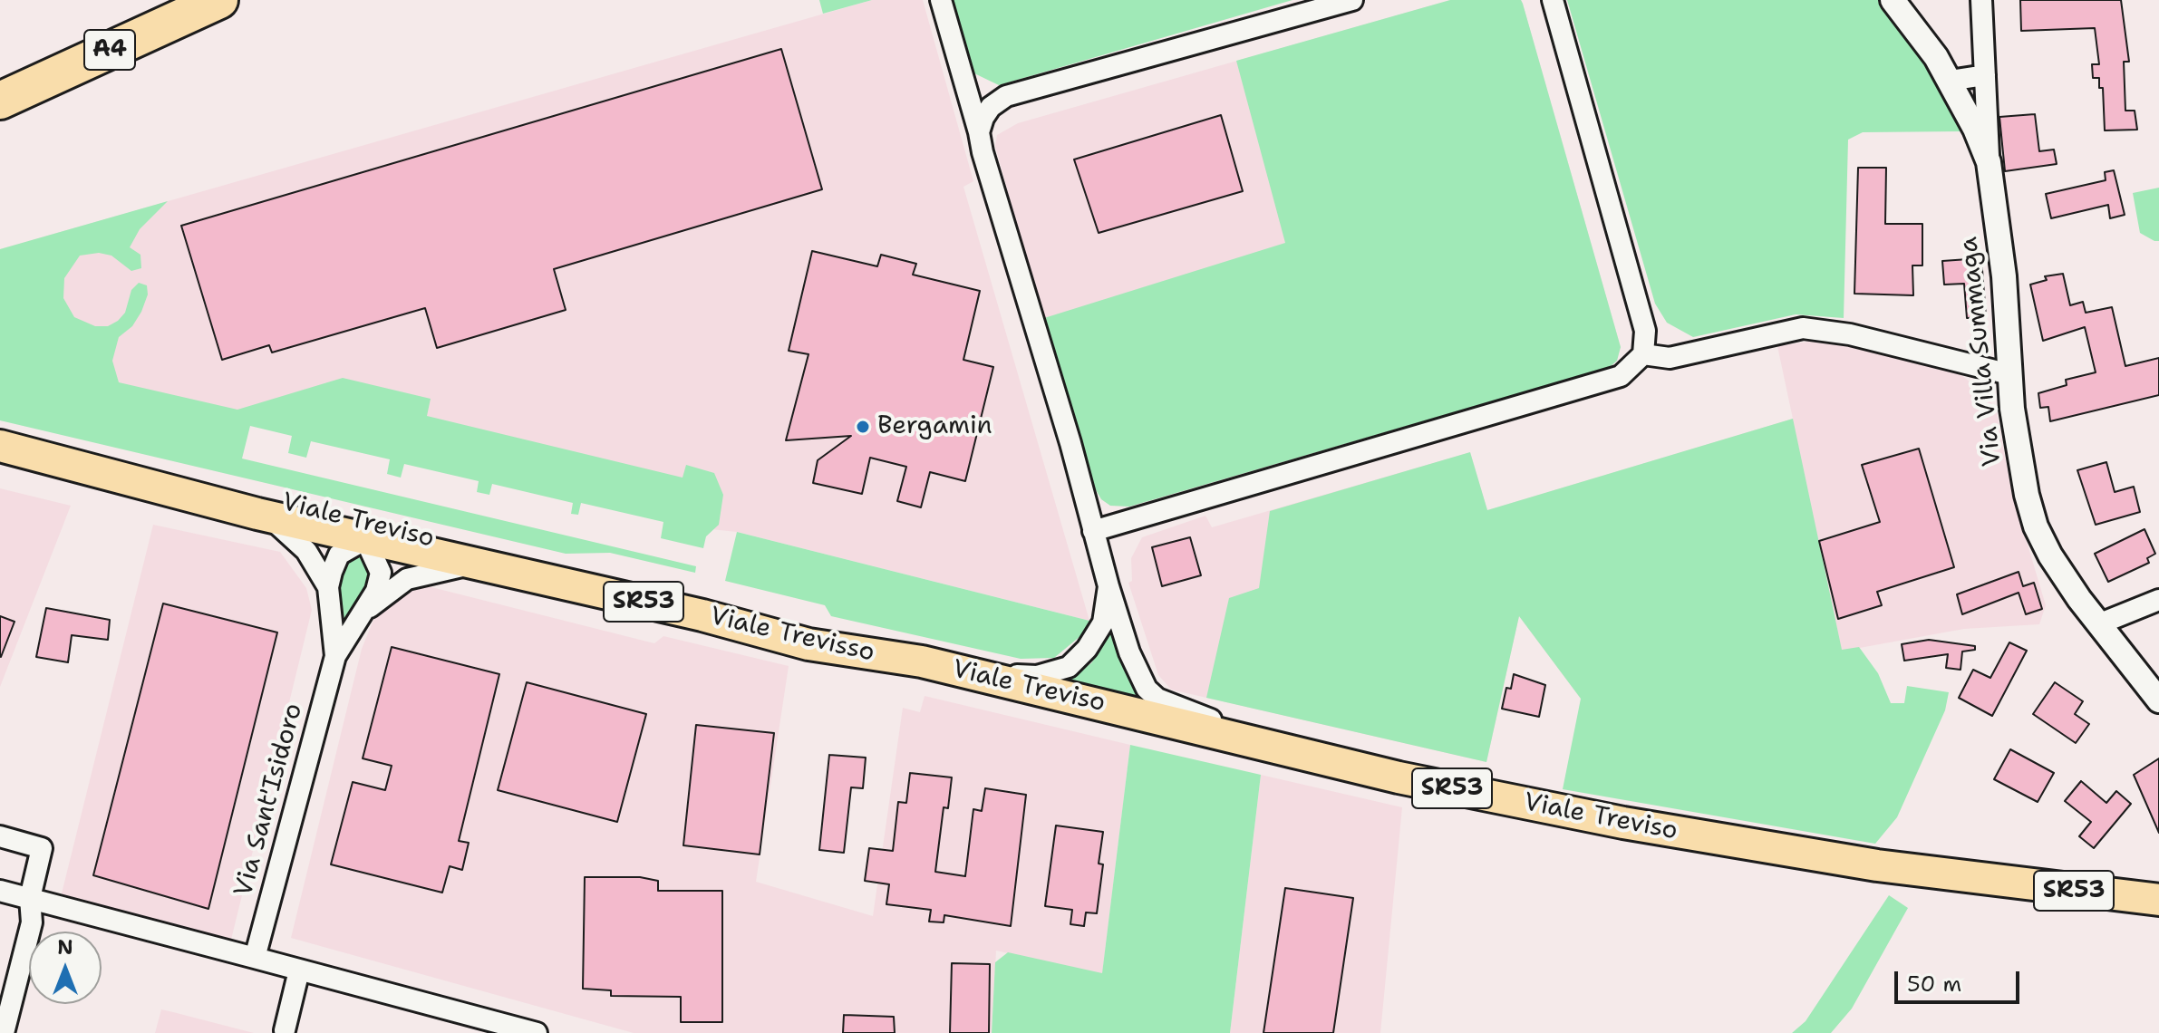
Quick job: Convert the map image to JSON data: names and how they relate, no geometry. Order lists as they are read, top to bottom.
{
  "streets": {
    "highway": ["A4"],
    "main road": ["Viale Treviso", "SR53", "Viale Trevisso"],
    "street": ["Via Villa Summaga", "Via Sant'Isidoro"]
  },
  "crossings": [
    ["Viale Treviso", "Viale Trevisso"]
  ],
  "places": ["Bergamin"],
  "scale_bar": "50 m",
  "north": "top"
}
